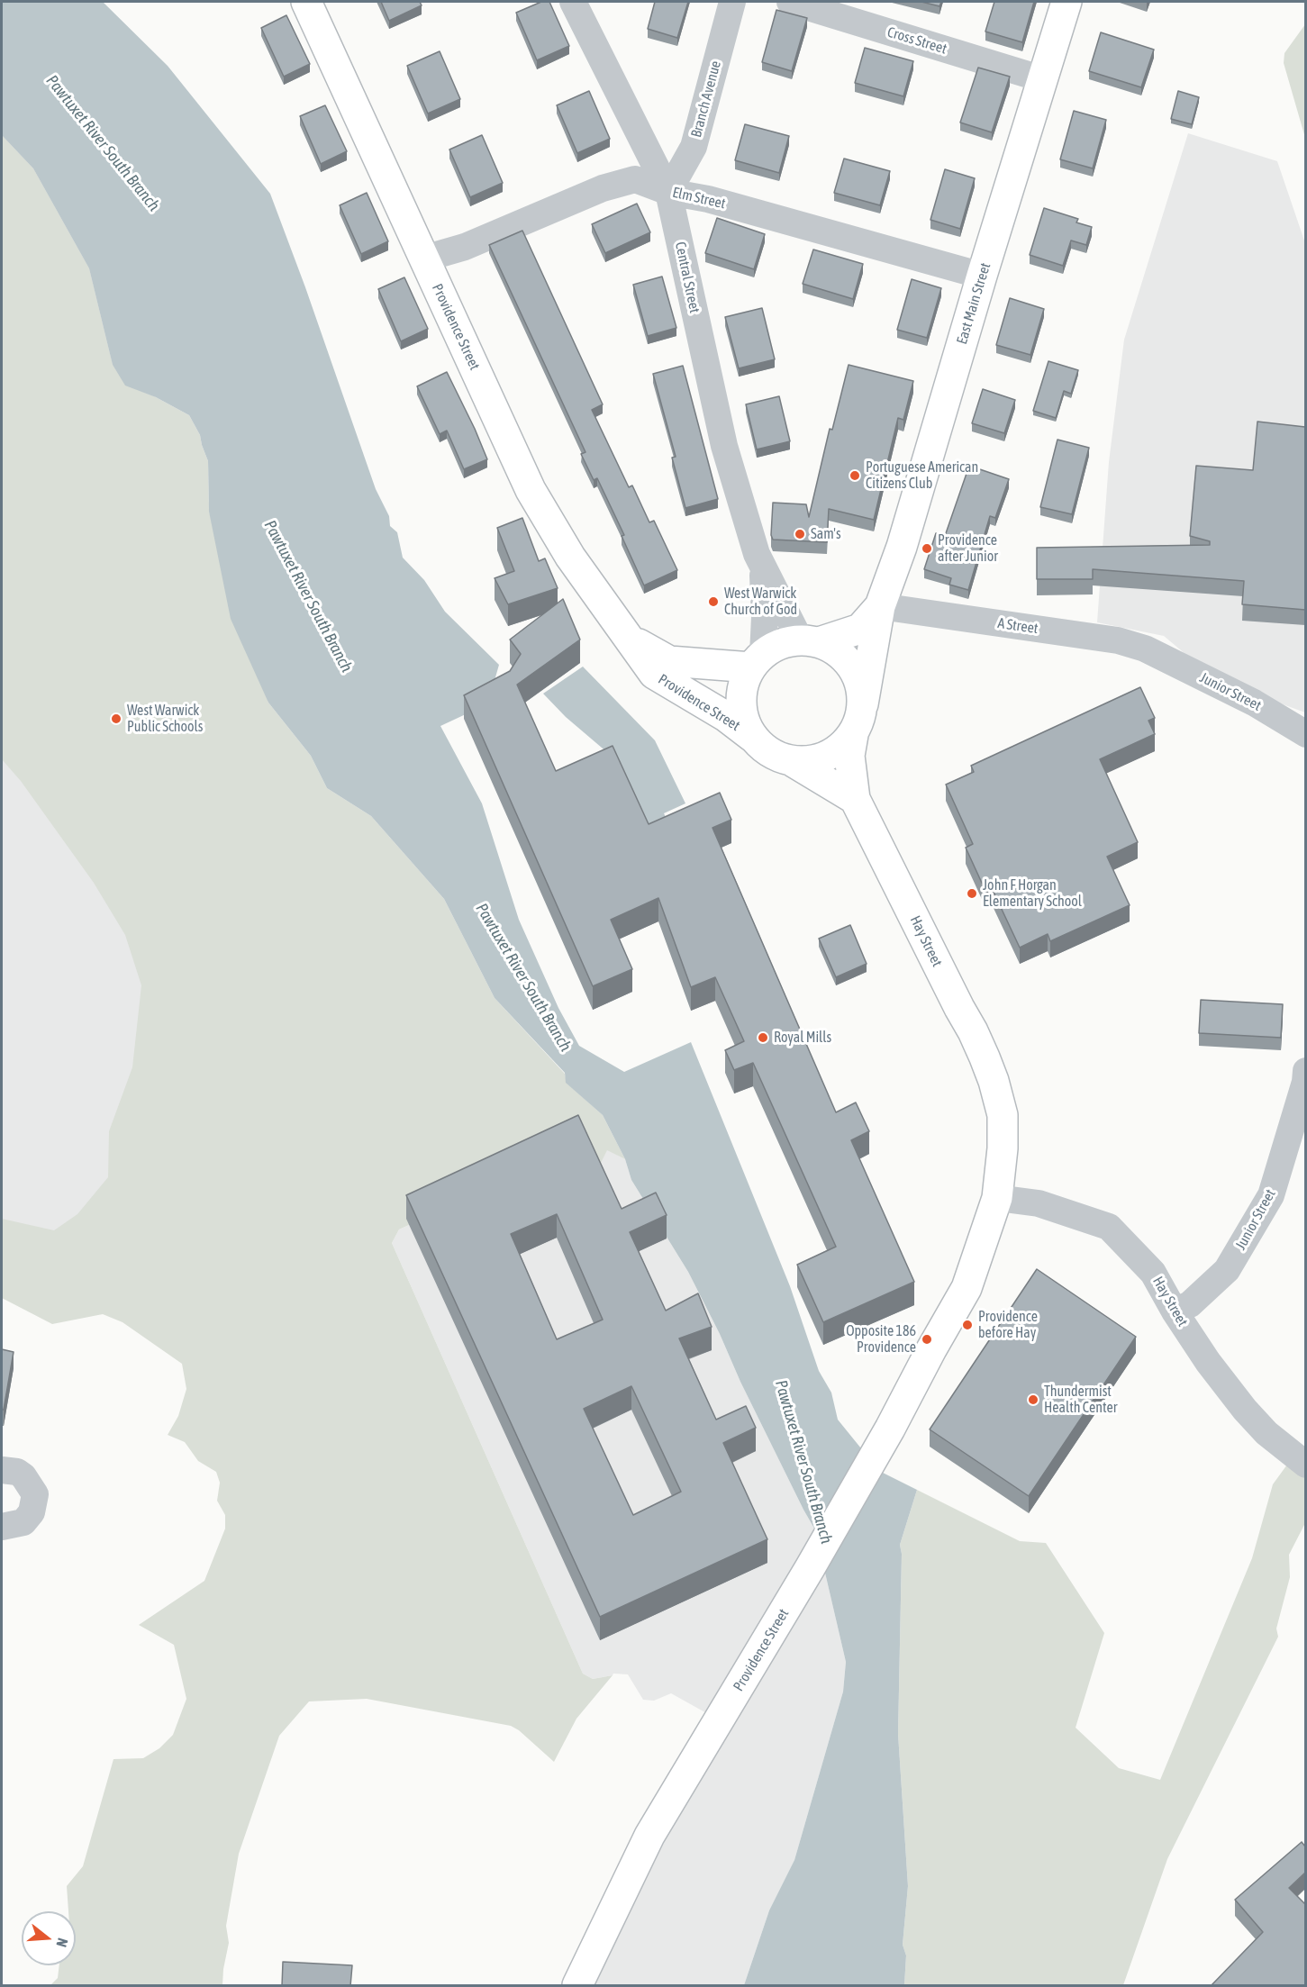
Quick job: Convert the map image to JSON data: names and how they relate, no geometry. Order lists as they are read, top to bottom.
{
  "streets": {
    "main road": ["East Main Street", "Providence Street", "Hay Street"],
    "street": [
      "Cross Street",
      "Branch Avenue",
      "Elm Street",
      "Central Street",
      "A Street",
      "Junior Street"
    ]
  },
  "crossings": [
    ["Cross Street", "East Main Street"],
    ["Branch Avenue", "Elm Street"],
    ["Branch Avenue", "Central Street"],
    ["Elm Street", "Central Street"],
    ["Elm Street", "East Main Street"],
    ["Elm Street", "Providence Street"],
    ["East Main Street", "Providence Street"],
    ["East Main Street", "A Street"],
    ["East Main Street", "Hay Street"],
    ["Providence Street", "Hay Street"],
    ["A Street", "Junior Street"],
    ["Junior Street", "Hay Street"]
  ],
  "water": ["Pawtuxet River South Branch"],
  "places": [
    "Portuguese American Citizens Club",
    "Sam's",
    "Providence after Junior",
    "West Warwick Church of God",
    "West Warwick Public Schools",
    "John F Horgan Elementary School",
    "Royal Mills",
    "Providence before Hay",
    "Opposite 186 Providence",
    "Thundermist Health Center"
  ],
  "north": "right"
}
